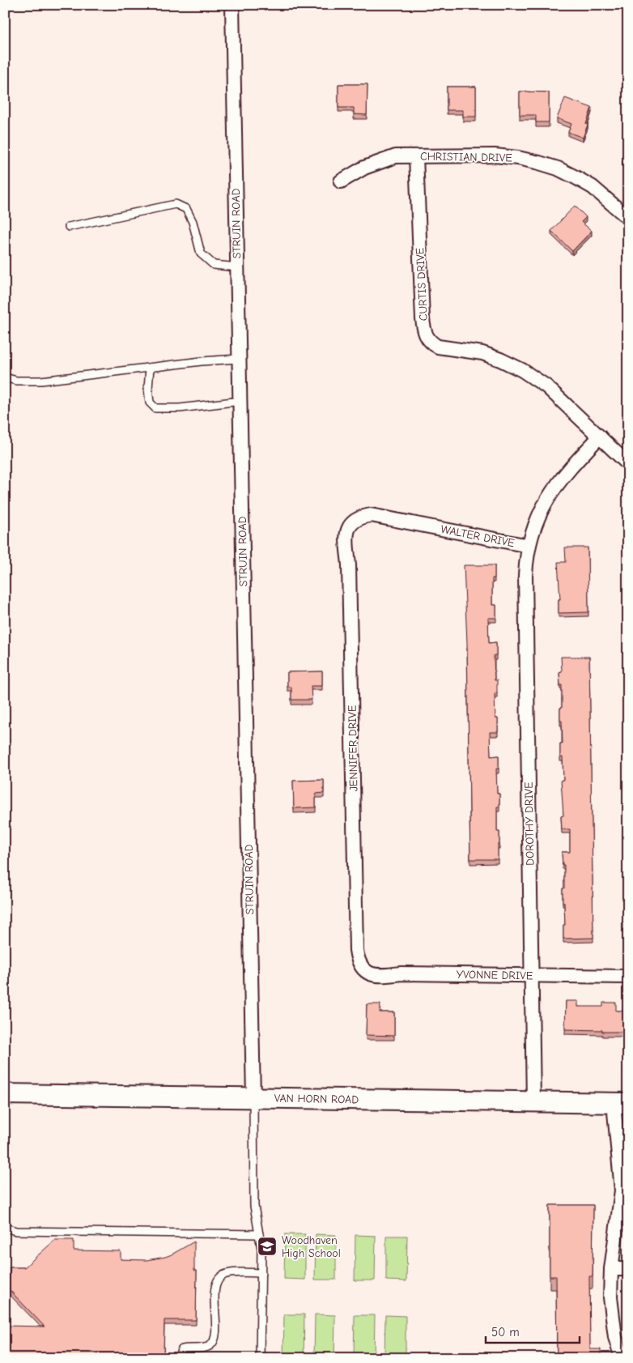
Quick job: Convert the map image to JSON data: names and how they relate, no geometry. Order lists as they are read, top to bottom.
{
  "streets": {
    "main road": ["VAN HORN ROAD"],
    "street": [
      "CHRISTIAN DRIVE",
      "STRUIN ROAD",
      "CURTIS DRIVE",
      "WALTER DRIVE",
      "JENNIFER DRIVE",
      "DOROTHY DRIVE",
      "YVONNE DRIVE"
    ]
  },
  "crossings": [
    ["CHRISTIAN DRIVE", "CURTIS DRIVE"],
    ["STRUIN ROAD", "VAN HORN ROAD"],
    ["CURTIS DRIVE", "WALTER DRIVE"],
    ["WALTER DRIVE", "JENNIFER DRIVE"],
    ["WALTER DRIVE", "DOROTHY DRIVE"],
    ["JENNIFER DRIVE", "YVONNE DRIVE"],
    ["DOROTHY DRIVE", "YVONNE DRIVE"],
    ["DOROTHY DRIVE", "VAN HORN ROAD"]
  ],
  "places": {
    "school or university": ["Woodhaven High School"]
  },
  "scale_bar": "50 m"
}
